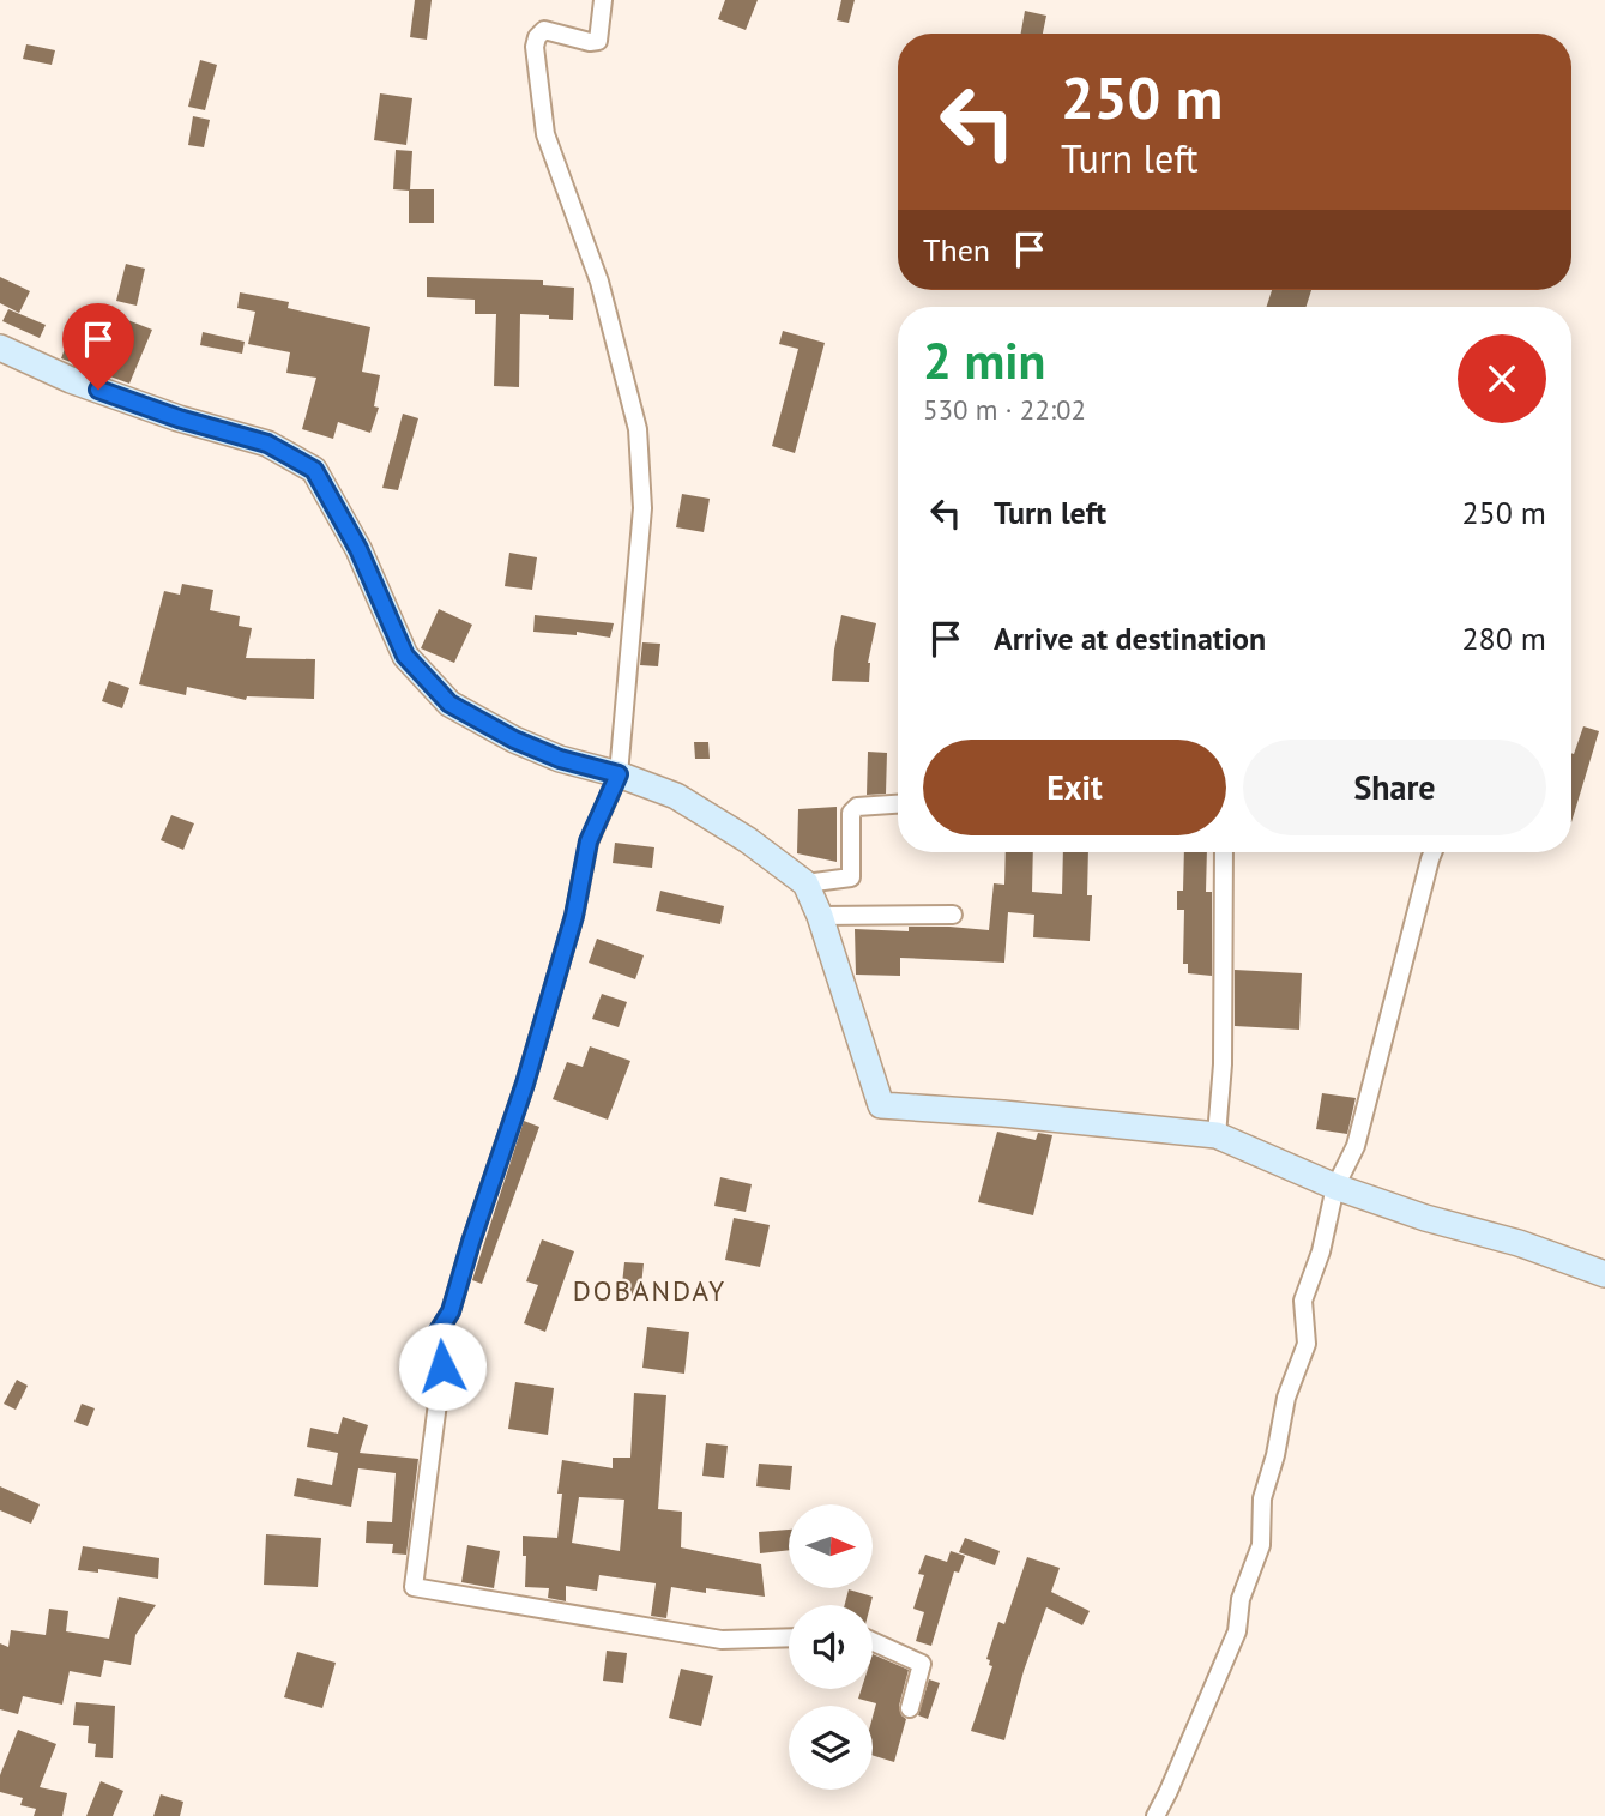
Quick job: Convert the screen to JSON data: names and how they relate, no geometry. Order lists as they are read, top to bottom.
{
  "districts": ["DOBANDAY"],
  "north": "right",
  "page": {
    "turn": ["250 m", "Turn left"],
    "then": "Then",
    "heading": ["2 min", "530 m · 22:02"],
    "list": [
      {
        "name": "Turn left",
        "value": "250 m"
      },
      {
        "name": "Arrive at destination",
        "value": "280 m"
      }
    ],
    "buttons": ["Exit", "Share"]
  }
}
